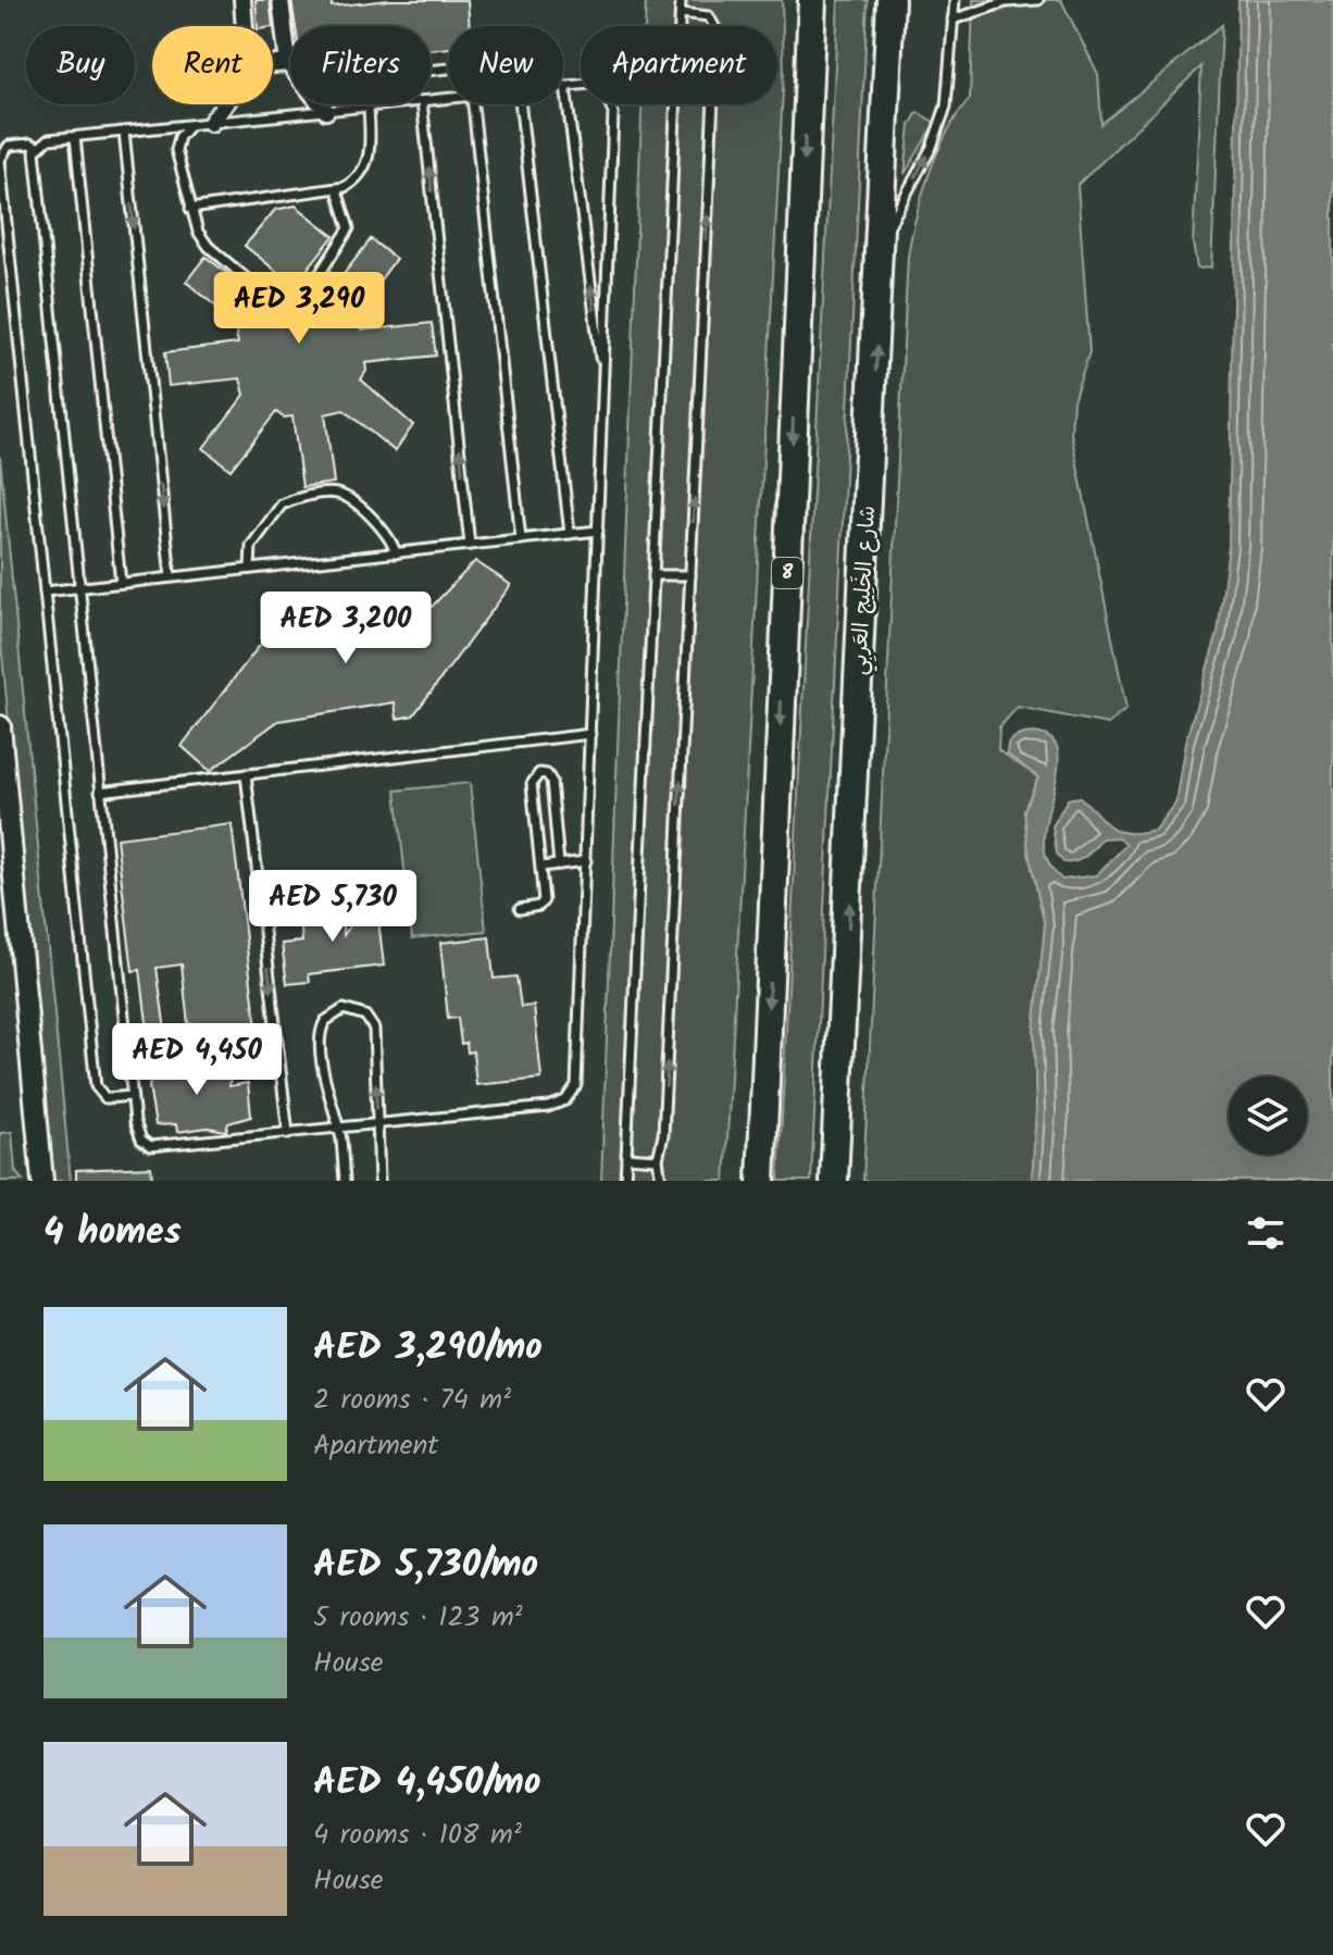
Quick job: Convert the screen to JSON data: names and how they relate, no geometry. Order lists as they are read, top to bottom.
{
  "streets": {
    "highway": ["8", "شارع الخَلِيج العَربِي"]
  },
  "page": {
    "chip": [
      "Buy",
      "Rent",
      "Filters",
      "New",
      "Apartment"
    ],
    "price": [
      "AED 3,290",
      "AED 3,200",
      "AED 5,730",
      "AED 4,450"
    ],
    "heading": "4 homes",
    "list": [
      {
        "name": "AED 3,290/mo",
        "note": "2 rooms · 74 m² · Apartment"
      },
      {
        "name": "AED 5,730/mo",
        "note": "5 rooms · 123 m² · House"
      },
      {
        "name": "AED 4,450/mo",
        "note": "4 rooms · 108 m² · House"
      }
    ]
  }
}
